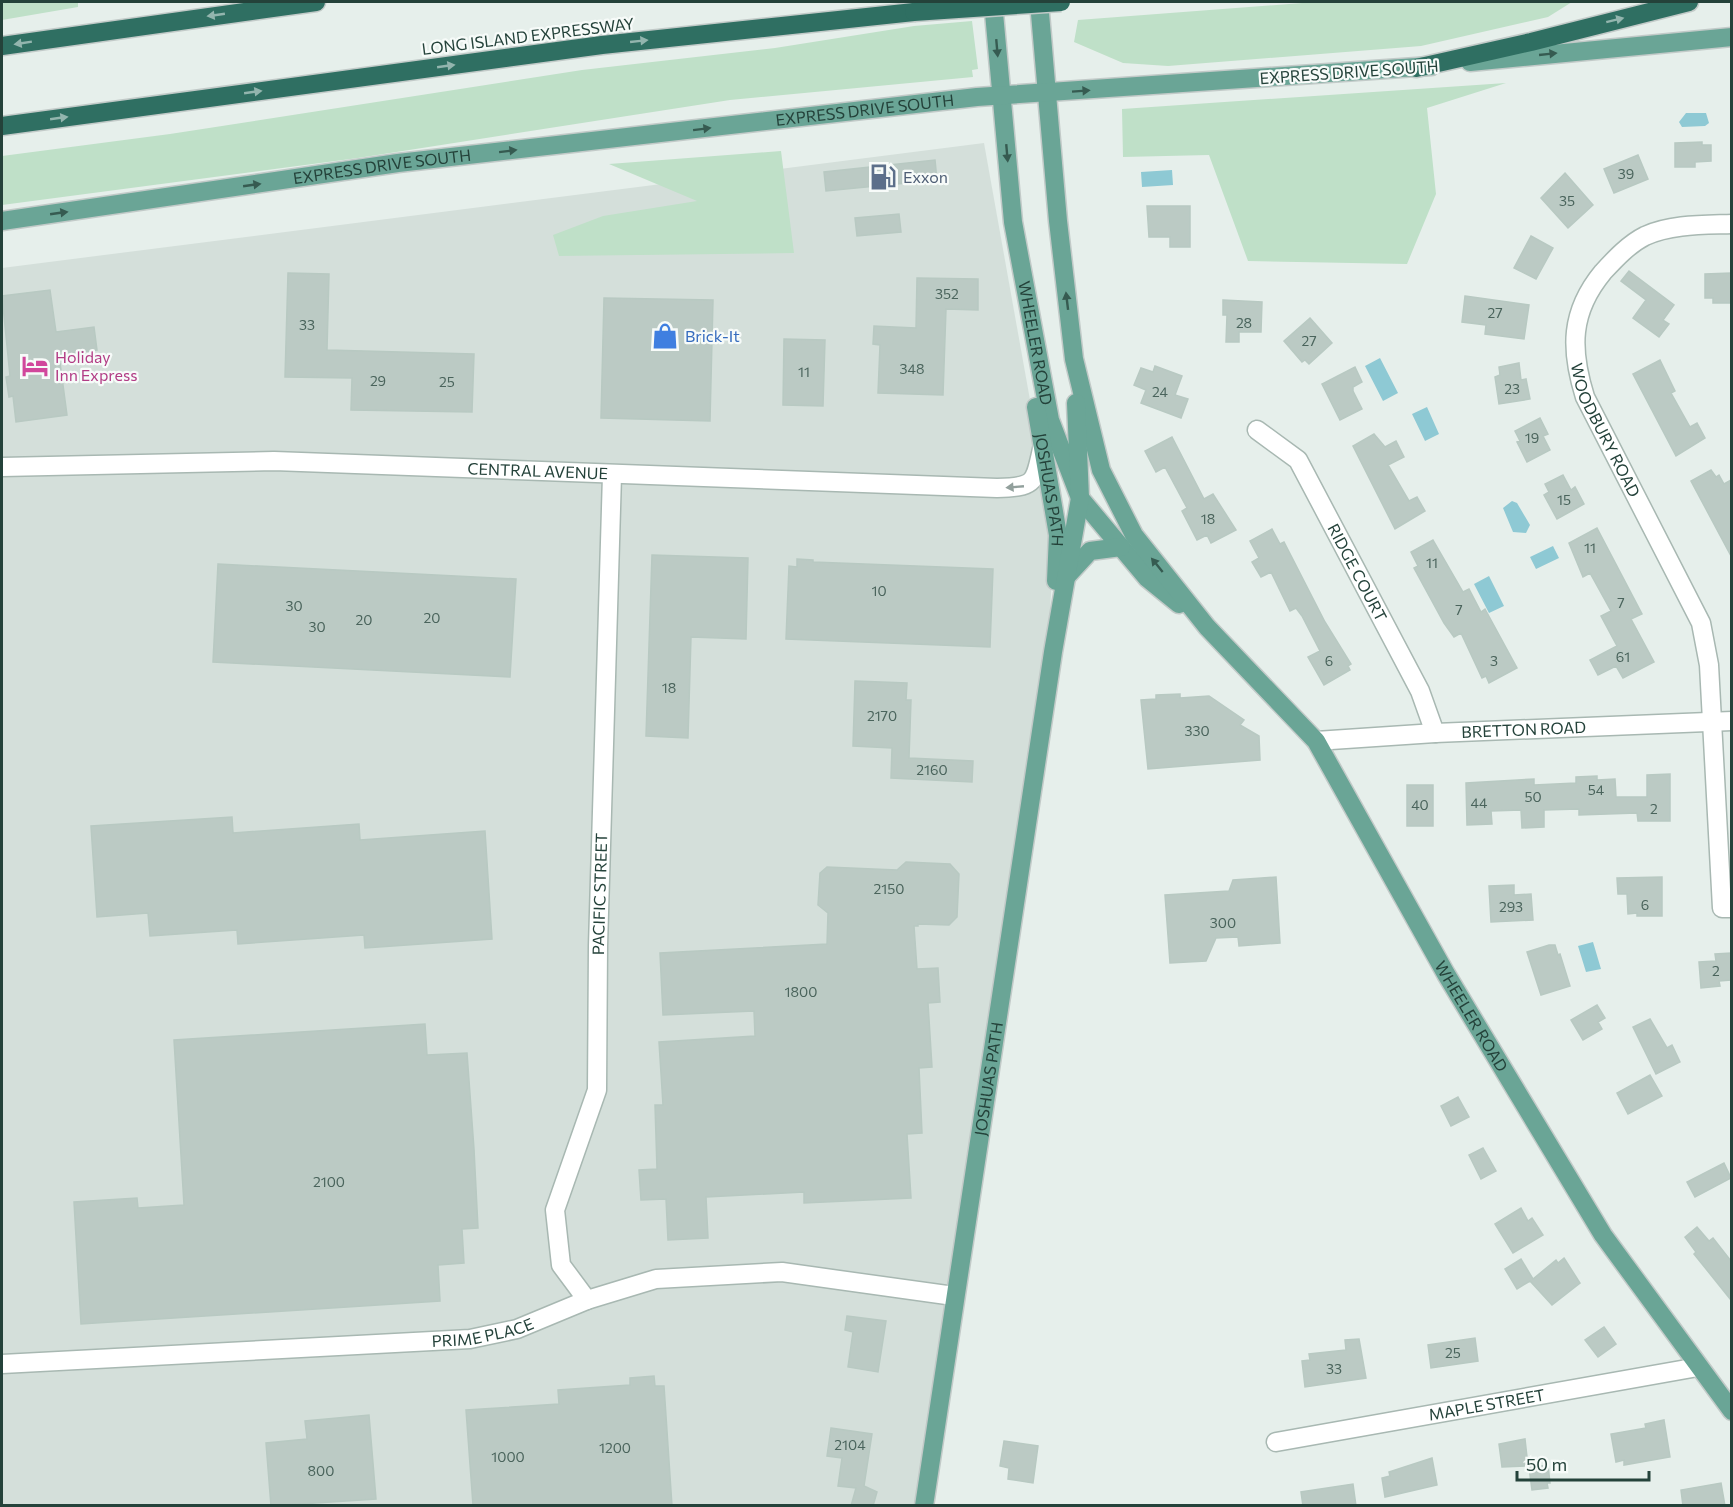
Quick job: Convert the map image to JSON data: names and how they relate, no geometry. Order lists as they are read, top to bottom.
{
  "streets": {
    "highway": ["LONG ISLAND EXPRESSWAY"],
    "main road": ["EXPRESS DRIVE SOUTH", "WHEELER ROAD", "JOSHUAS PATH"],
    "street": [
      "WOODBURY ROAD",
      "CENTRAL AVENUE",
      "RIDGE COURT",
      "BRETTON ROAD",
      "PACIFIC STREET",
      "PRIME PLACE",
      "MAPLE STREET"
    ]
  },
  "crossings": [
    ["EXPRESS DRIVE SOUTH", "WHEELER ROAD"],
    ["WHEELER ROAD", "JOSHUAS PATH"],
    ["WHEELER ROAD", "BRETTON ROAD"],
    ["WHEELER ROAD", "MAPLE STREET"],
    ["WOODBURY ROAD", "BRETTON ROAD"],
    ["CENTRAL AVENUE", "JOSHUAS PATH"],
    ["CENTRAL AVENUE", "PACIFIC STREET"],
    ["JOSHUAS PATH", "PRIME PLACE"],
    ["RIDGE COURT", "BRETTON ROAD"],
    ["PACIFIC STREET", "PRIME PLACE"]
  ],
  "one_way": ["LONG ISLAND EXPRESSWAY", "EXPRESS DRIVE SOUTH", "CENTRAL AVENUE"],
  "places": {
    "fuel station": ["Exxon"],
    "shop": ["Brick-It"],
    "hotel": ["Holiday Inn Express"]
  },
  "house_numbers": [
    "39",
    "35",
    "352",
    "27",
    "28",
    "33",
    "27",
    "348",
    "11",
    "29",
    "25",
    "23",
    "24",
    "19",
    "15",
    "18",
    "11",
    "11",
    "10",
    "7",
    "30",
    "7",
    "20",
    "20",
    "30",
    "61",
    "6",
    "3",
    "18",
    "2170",
    "330",
    "2160",
    "54",
    "50",
    "44",
    "40",
    "2",
    "2150",
    "6",
    "293",
    "300",
    "2",
    "1800",
    "2100",
    "25",
    "33",
    "2104",
    "1200",
    "1000",
    "800"
  ],
  "scale_bar": "50 m"
}
